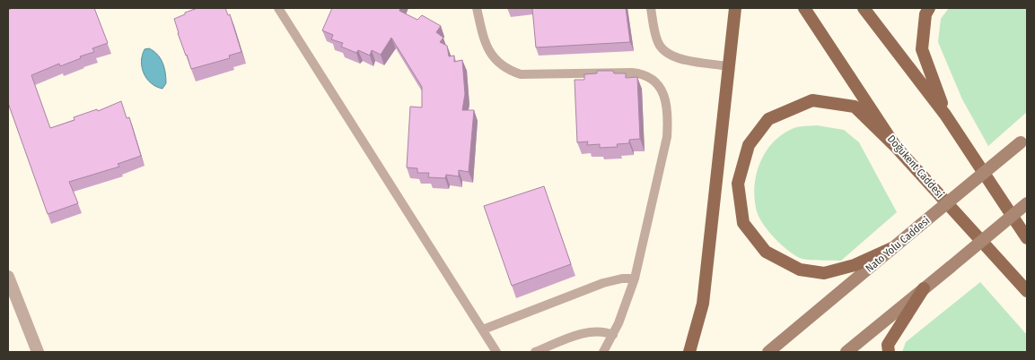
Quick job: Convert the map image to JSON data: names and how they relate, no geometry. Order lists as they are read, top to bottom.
{
  "streets": {
    "main road": ["Doğukent Caddesi", "Nato Yolu Caddesi"]
  }
}
